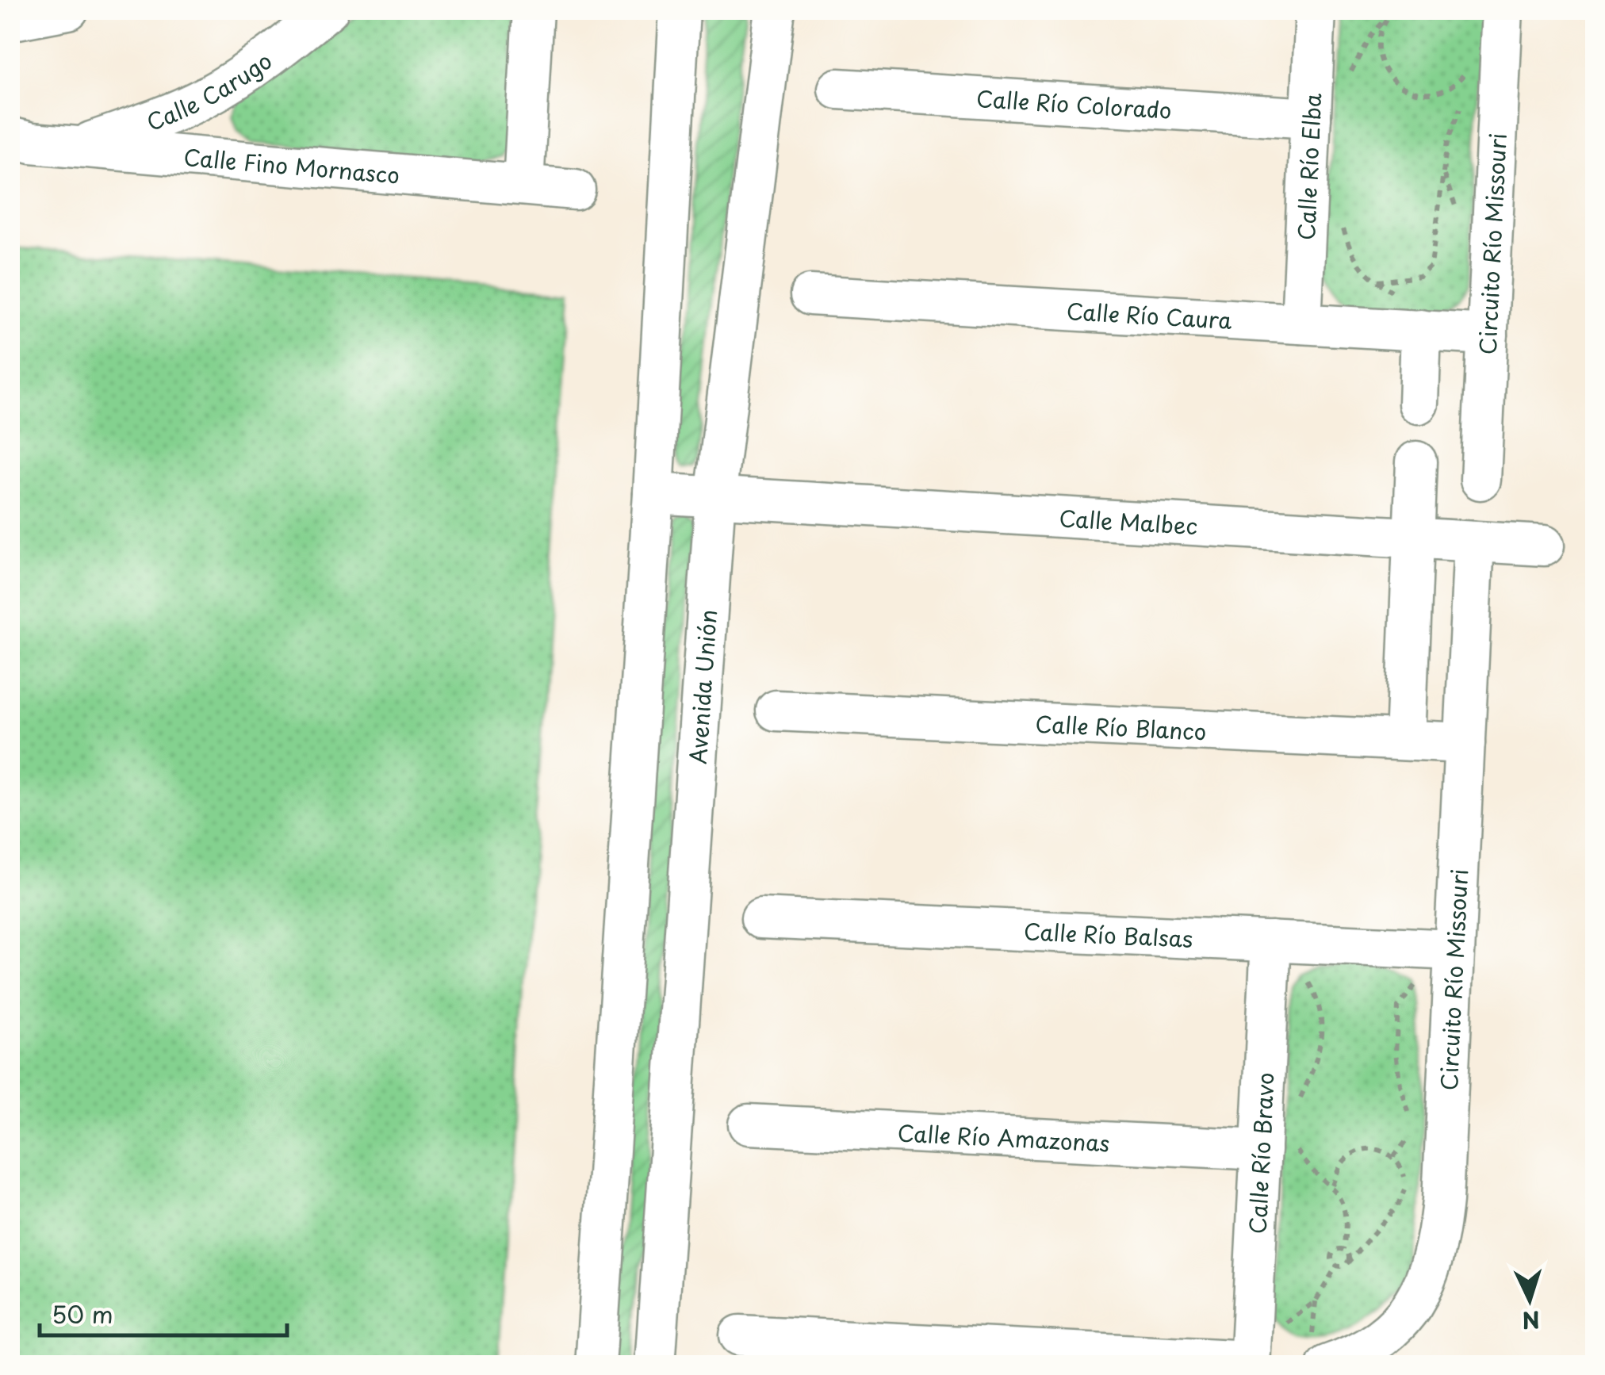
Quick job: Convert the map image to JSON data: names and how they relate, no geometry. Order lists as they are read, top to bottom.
{
  "streets": {
    "street": [
      "Calle Carugo",
      "Calle Río Colorado",
      "Calle Fino Mornasco",
      "Calle Río Elba",
      "Circuito Río Missouri",
      "Calle Río Caura",
      "Calle Malbec",
      "Avenida Unión",
      "Calle Río Blanco",
      "Calle Río Balsas",
      "Calle Río Amazonas",
      "Calle Río Bravo"
    ]
  },
  "crossings": [
    ["Calle Carugo", "Calle Fino Mornasco"],
    ["Calle Río Colorado", "Calle Río Elba"],
    ["Calle Río Elba", "Calle Río Caura"],
    ["Circuito Río Missouri", "Calle Río Caura"],
    ["Circuito Río Missouri", "Calle Malbec"],
    ["Circuito Río Missouri", "Calle Río Blanco"],
    ["Circuito Río Missouri", "Calle Río Balsas"],
    ["Calle Malbec", "Avenida Unión"],
    ["Calle Río Balsas", "Calle Río Bravo"],
    ["Calle Río Amazonas", "Calle Río Bravo"]
  ],
  "scale_bar": "50 m",
  "north": "bottom"
}
